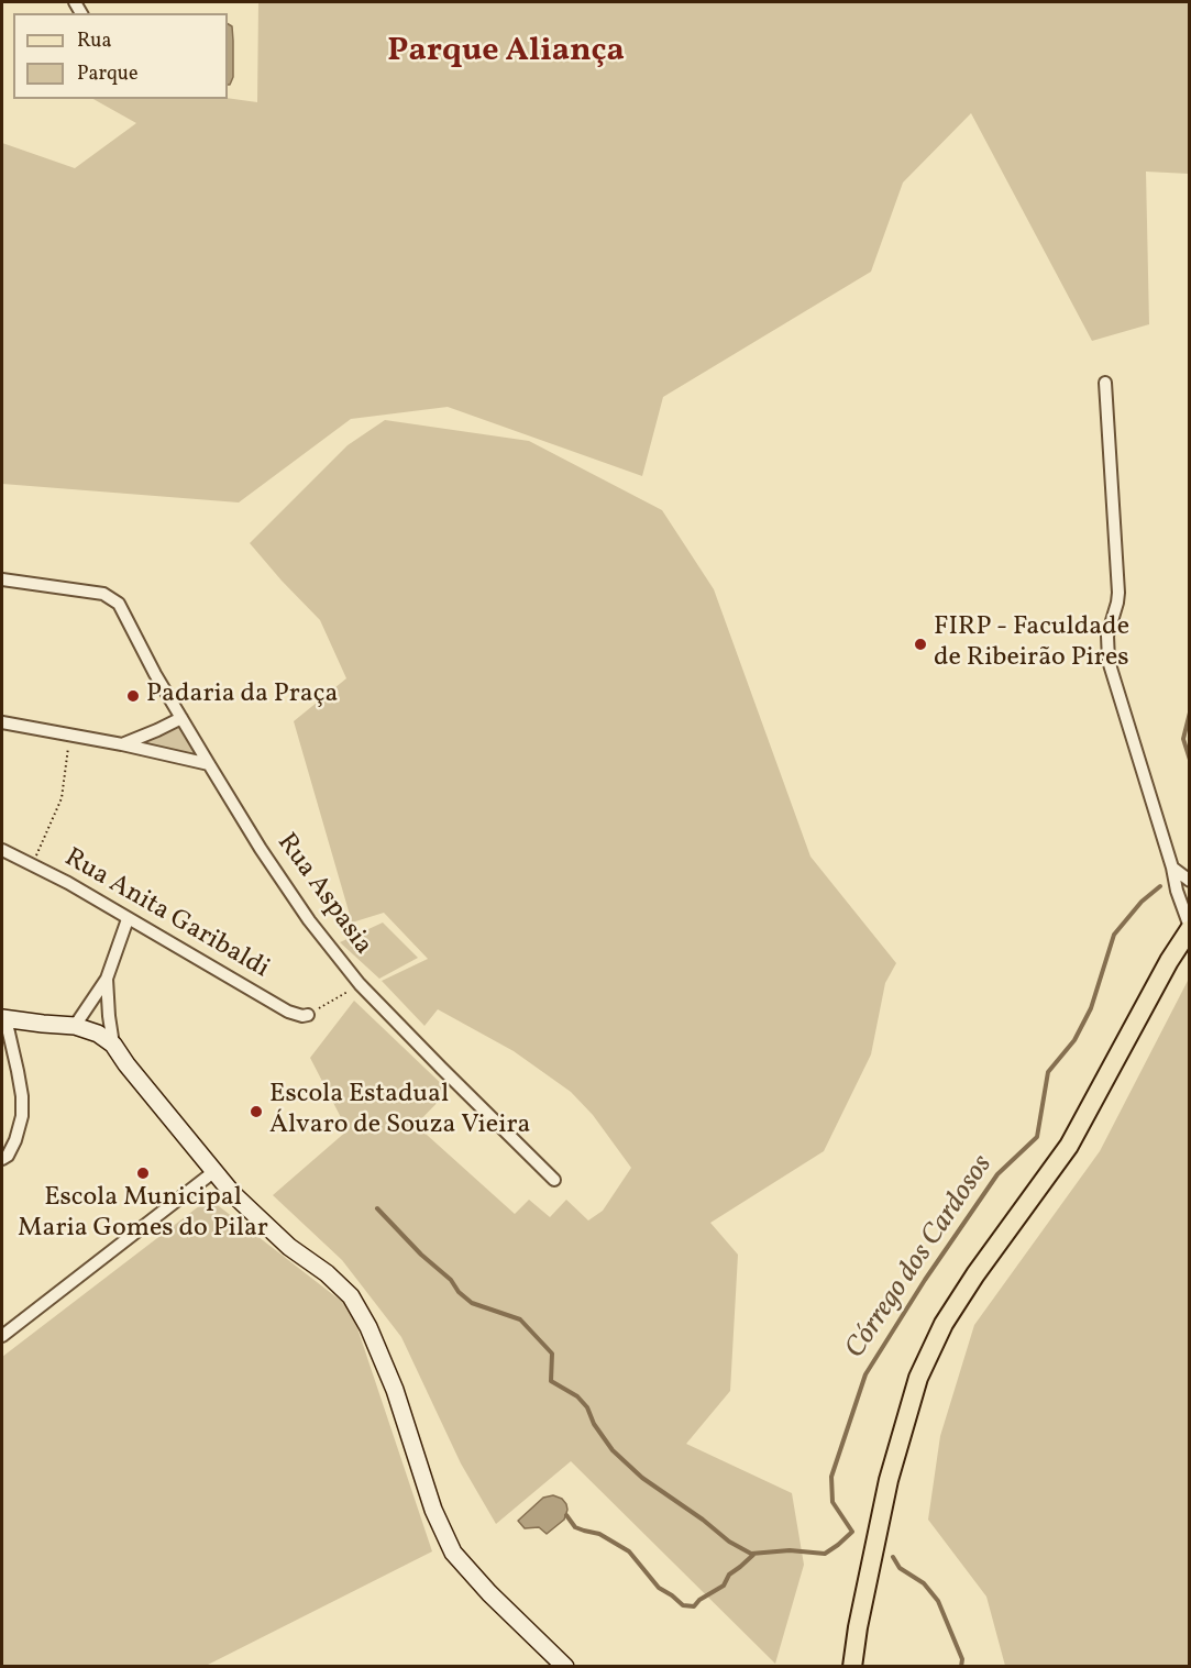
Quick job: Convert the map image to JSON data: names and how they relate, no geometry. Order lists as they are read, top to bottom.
{
  "streets": {
    "street": ["Rua Aspasia", "Rua Anita Garibaldi"]
  },
  "districts": ["Parque Aliança"],
  "water": ["Córrego dos Cardosos"],
  "places": [
    "FIRP - Faculdade de Ribeirão Pires",
    "Padaria da Praça",
    "Escola Estadual Álvaro de Souza Vieira",
    "Escola Municipal Maria Gomes do Pilar"
  ],
  "legend": ["Rua", "Parque"]
}
